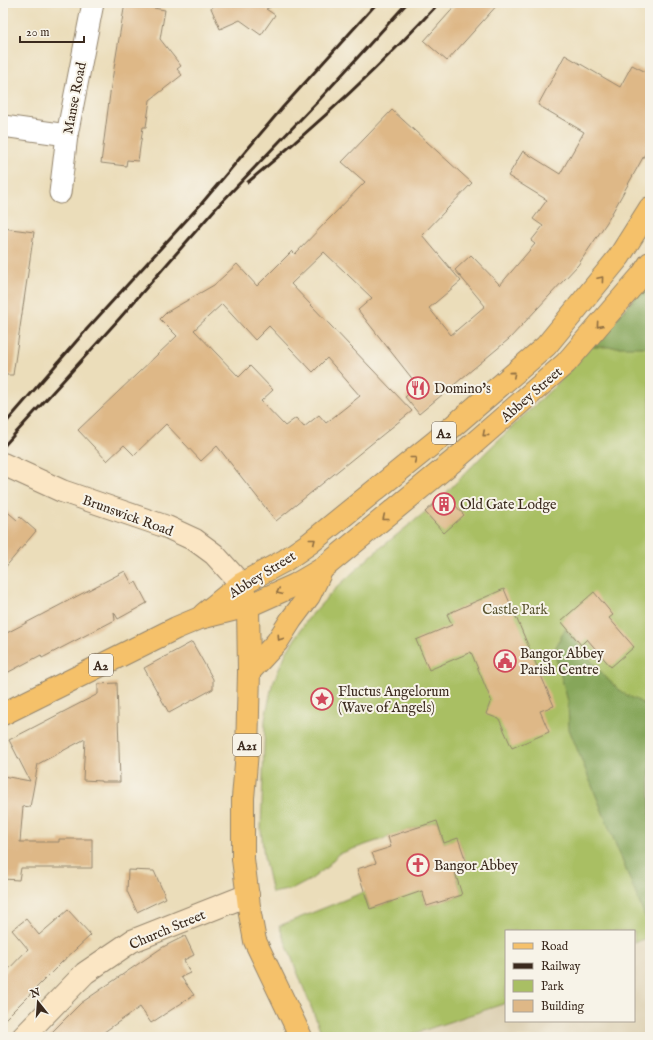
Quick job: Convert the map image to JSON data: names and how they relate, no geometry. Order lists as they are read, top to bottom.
{
  "streets": {
    "main road": [
      "Abbey Street",
      "A2",
      "Brunswick Road",
      "A21",
      "Church Street"
    ],
    "street": ["Manse Road"]
  },
  "crossings": [
    ["Abbey Street", "A2"],
    ["Abbey Street", "Brunswick Road"],
    ["Abbey Street", "A21"],
    ["Brunswick Road", "A21"],
    ["A21", "Church Street"]
  ],
  "parks": ["Castle Park"],
  "places": {
    "restaurant": ["Domino's"],
    "building": ["Old Gate Lodge"],
    "public building": ["Bangor Abbey Parish Centre"],
    "place": ["Fluctus Angelorum (Wave of Angels)"],
    "church": ["Bangor Abbey"]
  },
  "legend": [
    "Road",
    "Railway",
    "Park",
    "Building"
  ],
  "scale_bar": "20 m",
  "north": "top"
}
